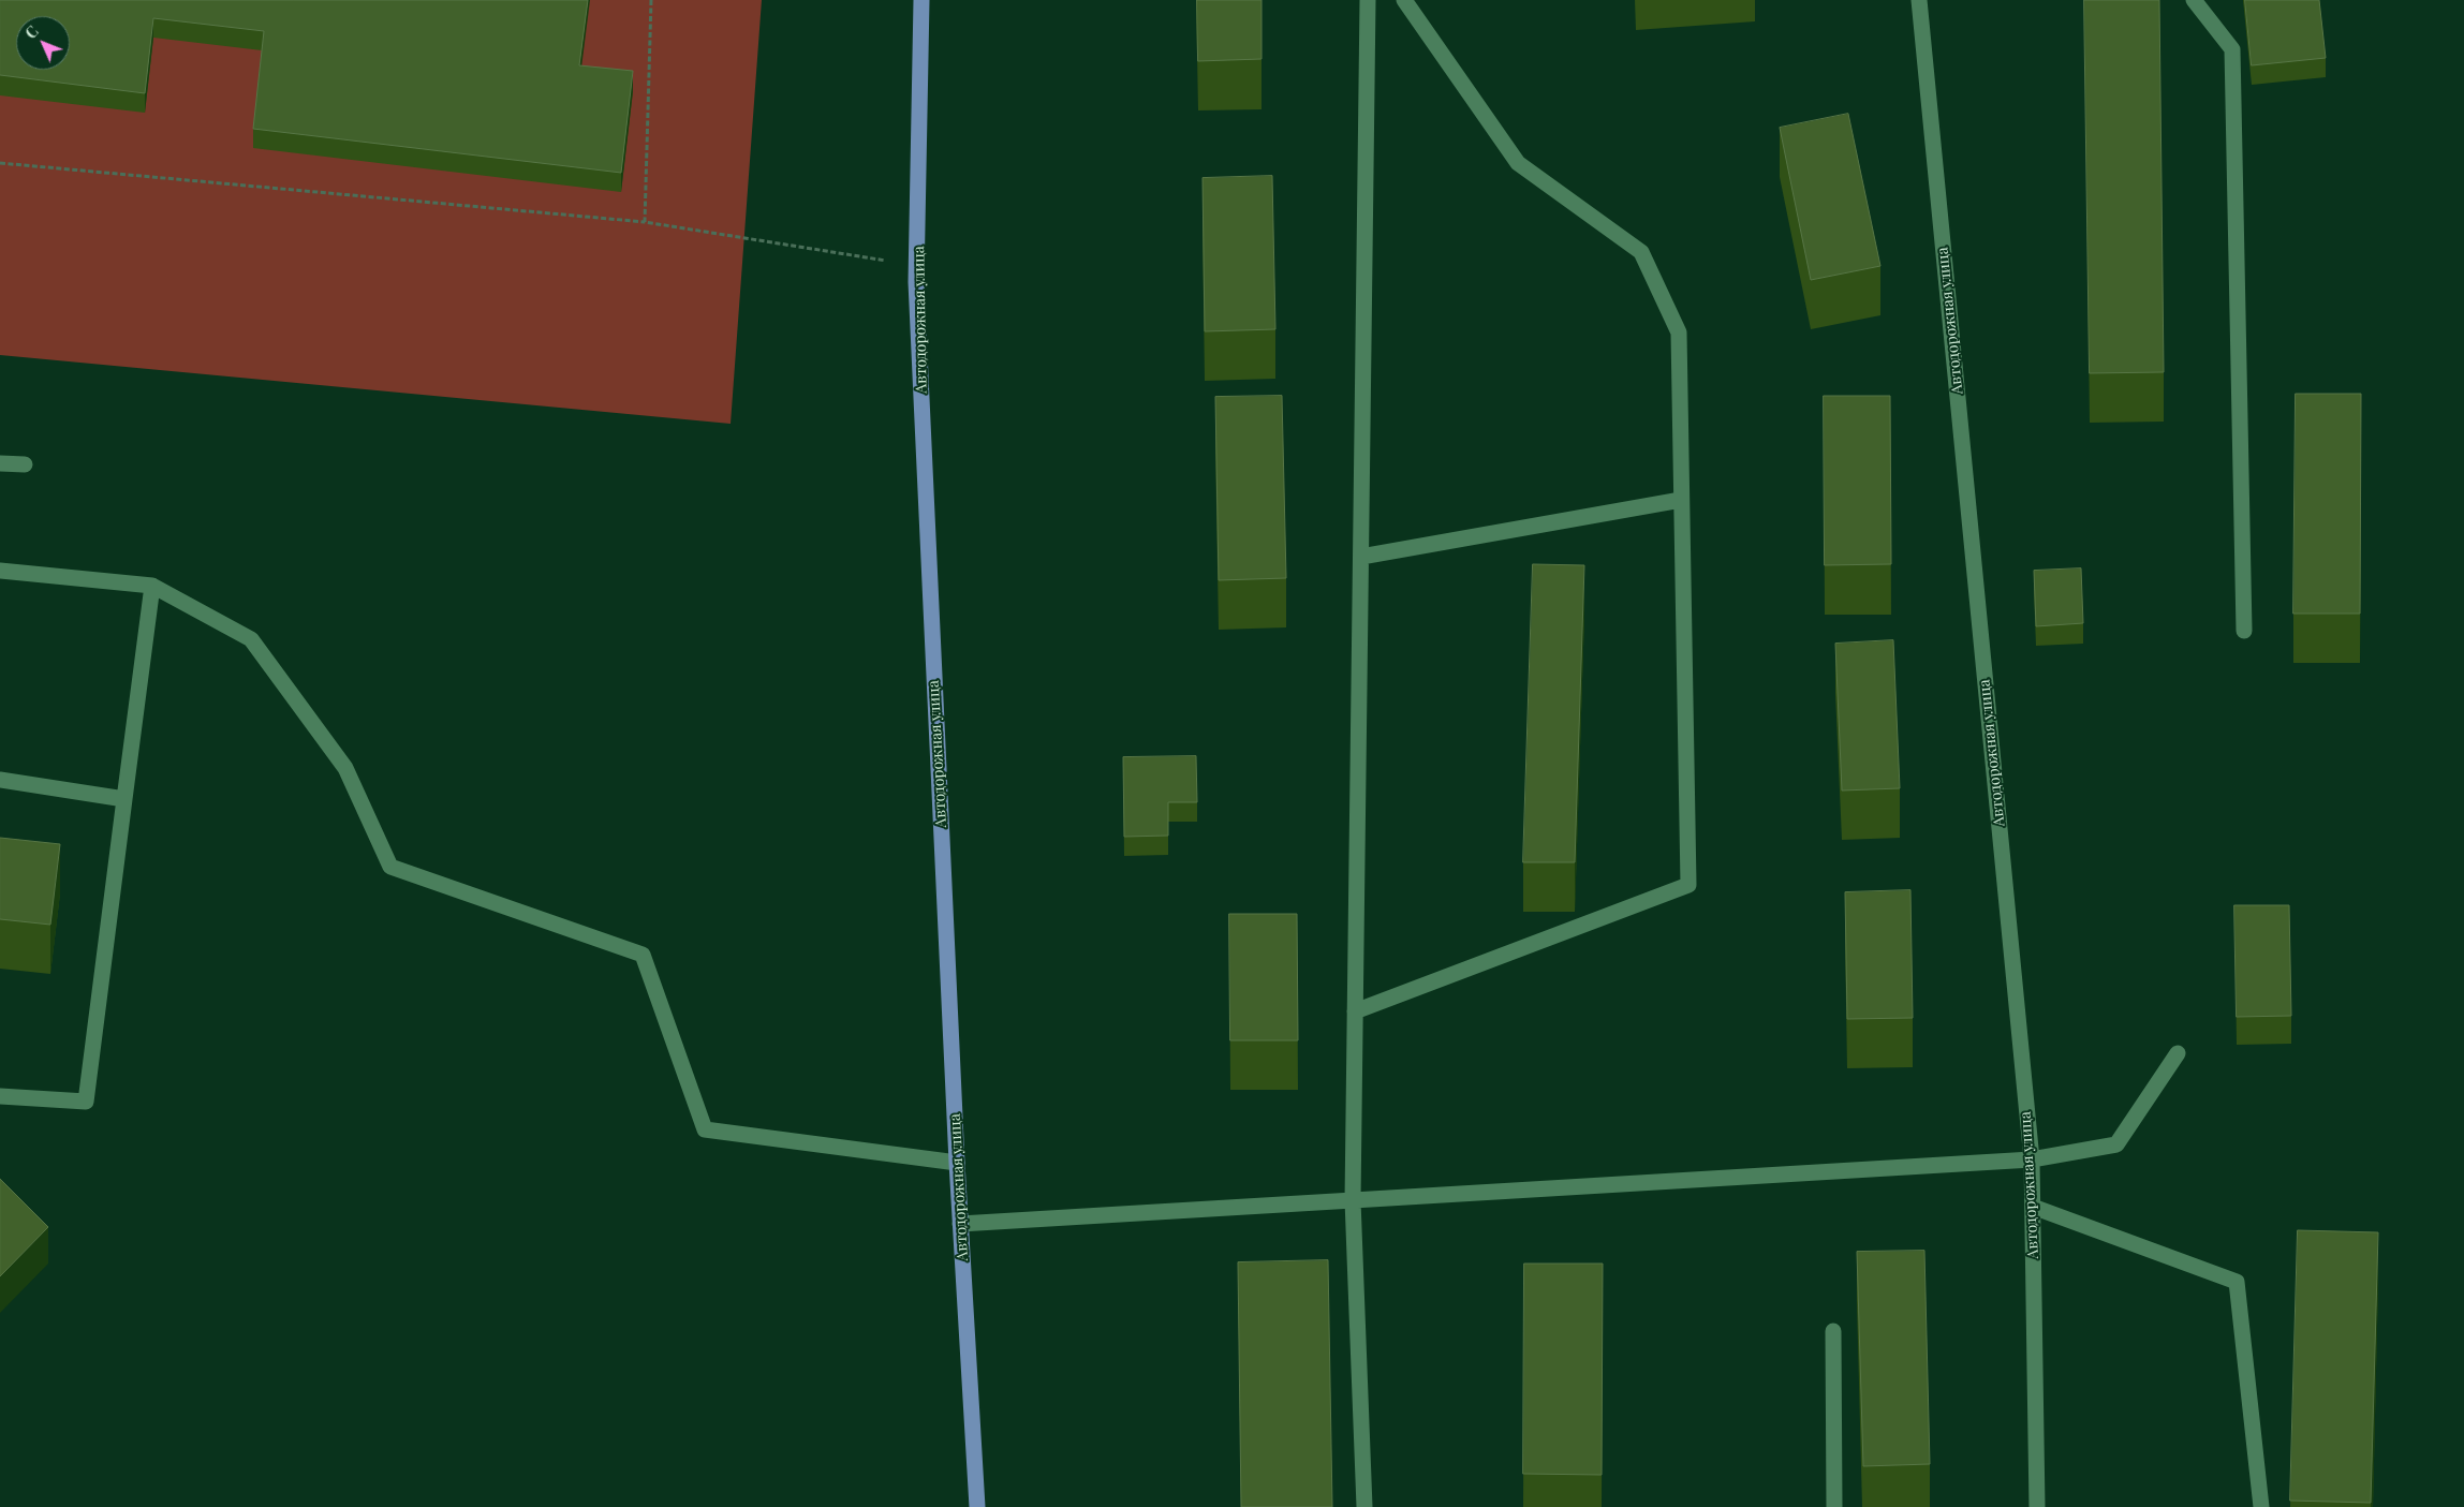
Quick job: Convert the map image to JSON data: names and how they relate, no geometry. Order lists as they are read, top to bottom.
{
  "streets": {
    "main road": ["Автодорожная улица"]
  },
  "north": "top left"
}
